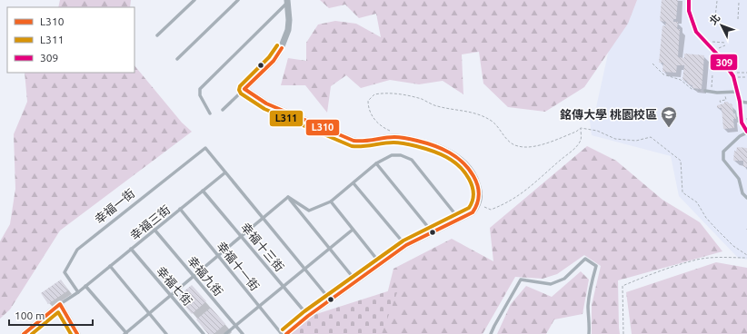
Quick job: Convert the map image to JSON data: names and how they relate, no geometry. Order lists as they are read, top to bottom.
{
  "streets": {
    "lane": [
      "幸福一街",
      "幸福三街",
      "幸福十三街",
      "幸福十一街",
      "幸福九街",
      "幸福七街"
    ]
  },
  "crossings": [
    ["幸福一街", "幸福三街"],
    ["幸福三街", "幸福十三街"],
    ["幸福三街", "幸福十一街"],
    ["幸福三街", "幸福九街"],
    ["幸福三街", "幸福七街"]
  ],
  "places": {
    "school or university": ["銘傳大學 桃園校區"]
  },
  "lines": ["transit line 309", "transit line L311", "transit line L310"],
  "legend": ["L310", "L311", "309"],
  "scale_bar": "100 m",
  "north": "top left"
}
